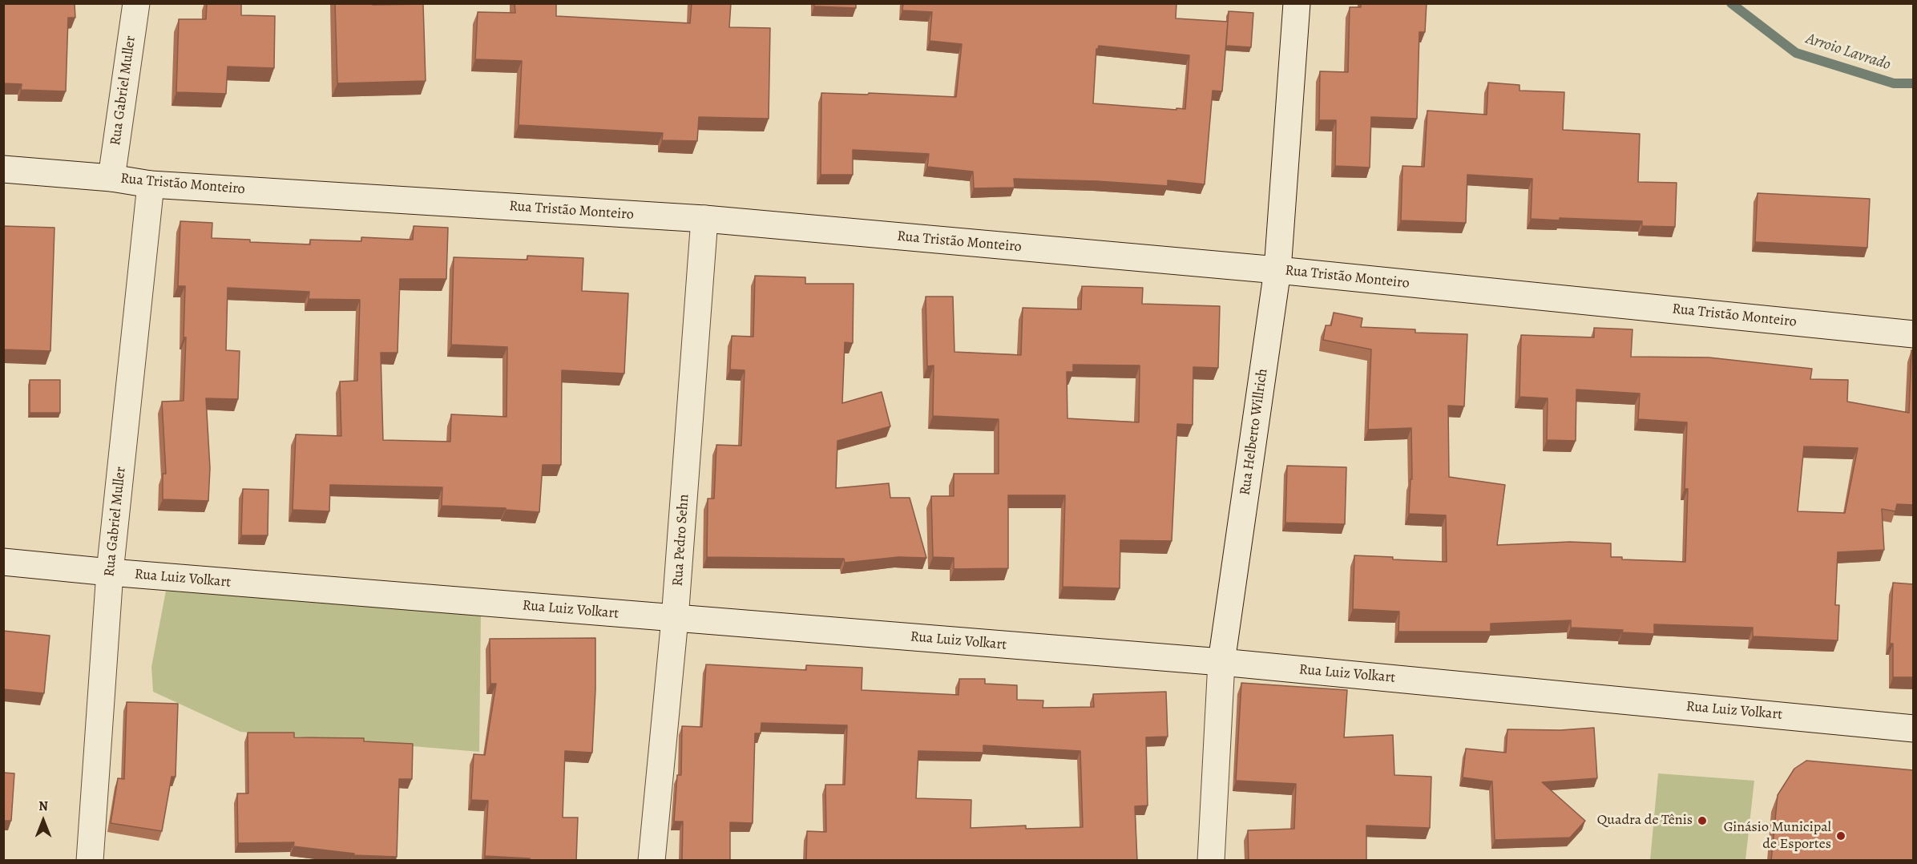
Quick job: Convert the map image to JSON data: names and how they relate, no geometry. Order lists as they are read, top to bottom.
{
  "streets": {
    "street": [
      "Rua Gabriel Muller",
      "Rua Tristão Monteiro",
      "Rua Helberto Willrich",
      "Rua Pedro Sehn",
      "Rua Luiz Volkart"
    ]
  },
  "crossings": [
    ["Rua Gabriel Muller", "Rua Tristão Monteiro"],
    ["Rua Gabriel Muller", "Rua Luiz Volkart"],
    ["Rua Tristão Monteiro", "Rua Helberto Willrich"],
    ["Rua Tristão Monteiro", "Rua Pedro Sehn"],
    ["Rua Helberto Willrich", "Rua Luiz Volkart"],
    ["Rua Pedro Sehn", "Rua Luiz Volkart"]
  ],
  "water": ["Arroio Lavrado"],
  "places": ["Quadra de Tênis", "Ginásio Municipal de Esportes"],
  "north": "top"
}
